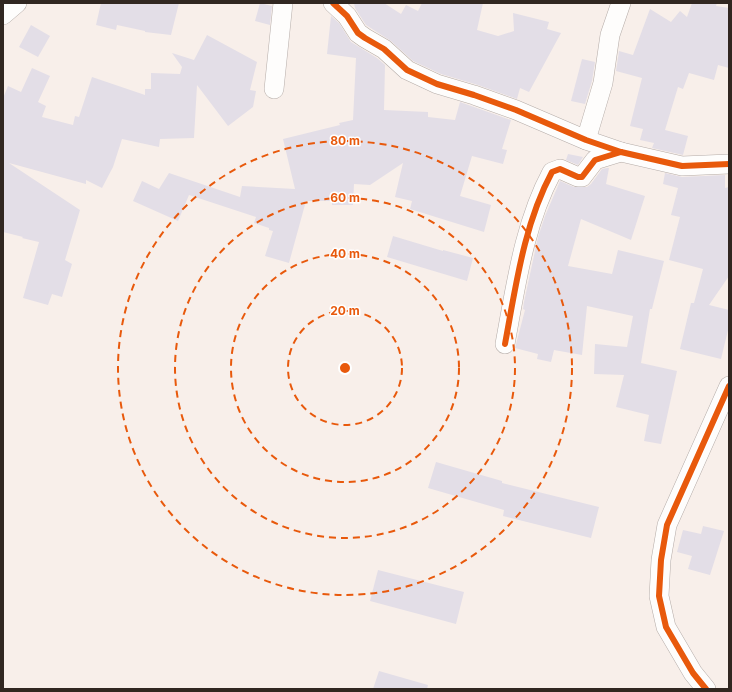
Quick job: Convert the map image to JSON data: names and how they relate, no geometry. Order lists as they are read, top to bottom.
{
  "rings": [
    "80 m",
    "60 m",
    "40 m",
    "20 m"
  ]
}
